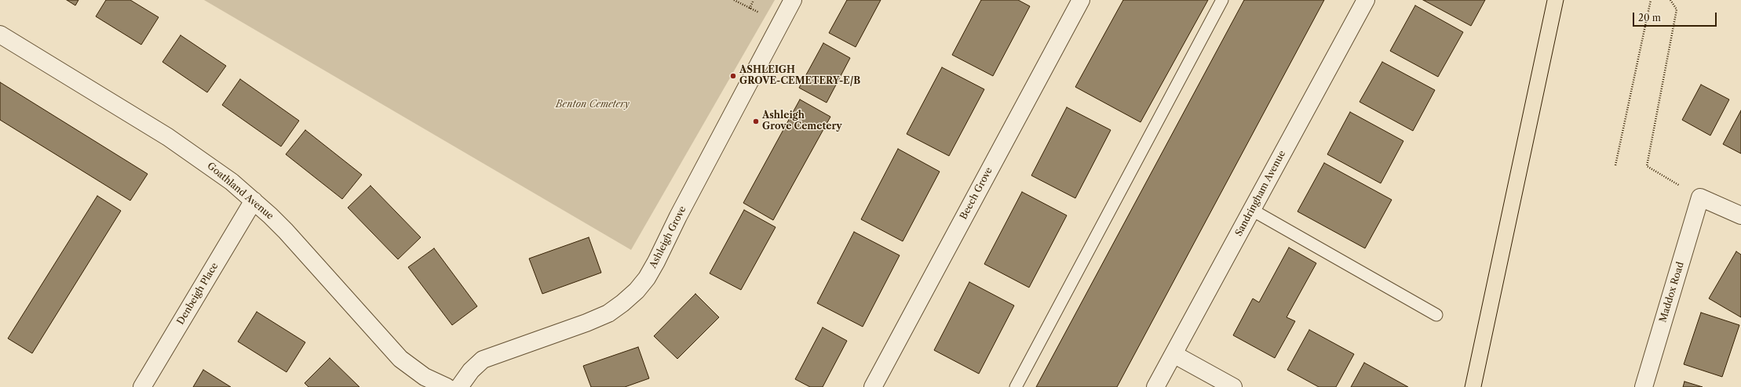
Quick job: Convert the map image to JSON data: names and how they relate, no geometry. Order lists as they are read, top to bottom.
{
  "streets": {
    "street": [
      "Goathland Avenue",
      "Beech Grove",
      "Sandringham Avenue",
      "Ashleigh Grove",
      "Maddox Road",
      "Denbeigh Place"
    ]
  },
  "crossings": [
    ["Goathland Avenue", "Denbeigh Place"]
  ],
  "parks": ["Benton Cemetery"],
  "places": ["ASHLEIGH GROVE-CEMETERY-E/B", "Ashleigh Grove Cemetery"],
  "scale_bar": "20 m"
}
